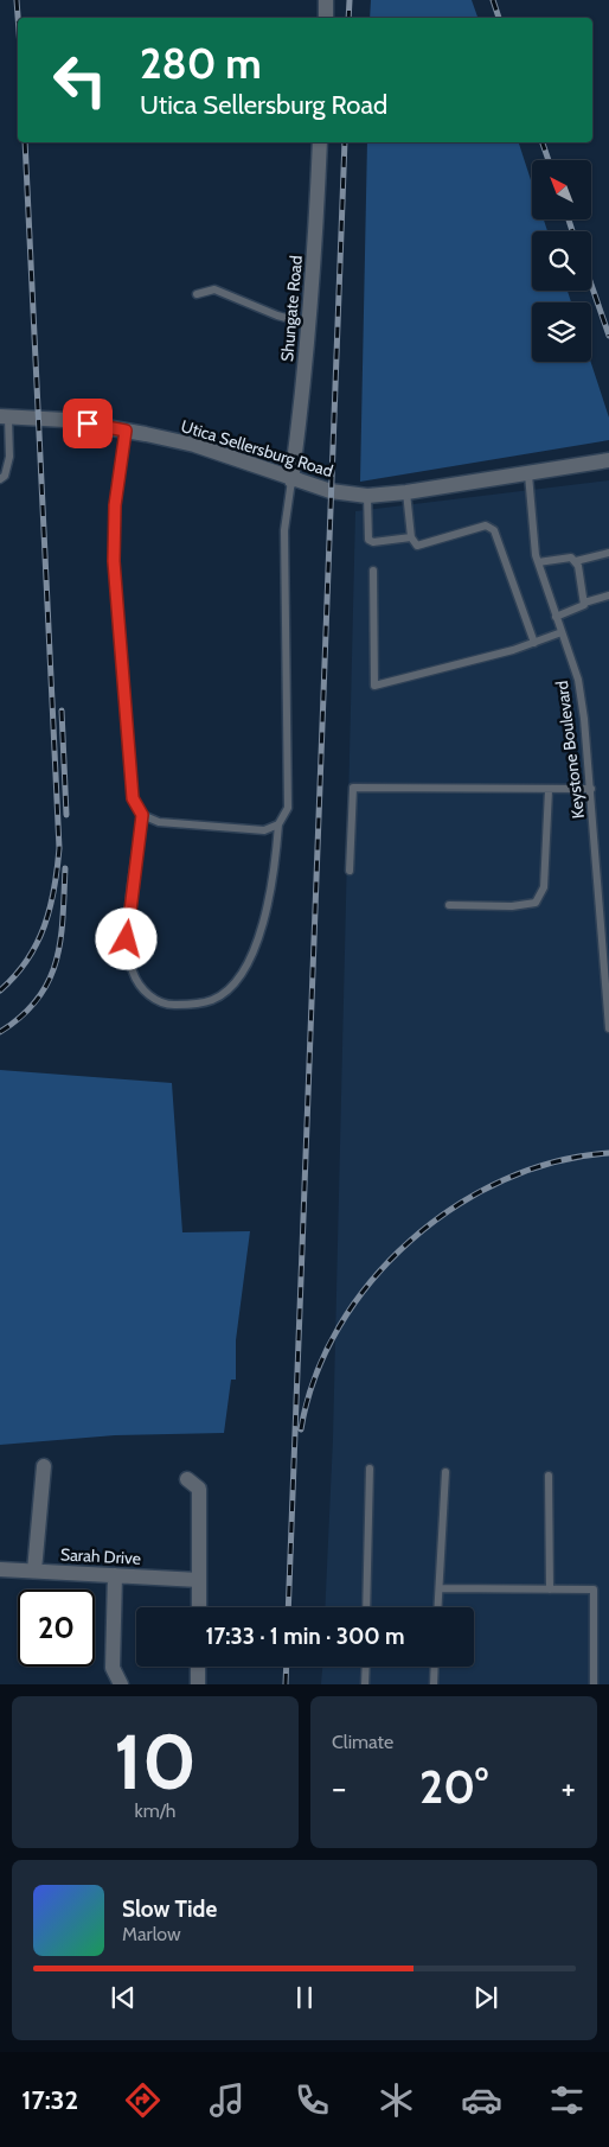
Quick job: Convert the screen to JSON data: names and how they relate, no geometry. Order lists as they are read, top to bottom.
{
  "streets": {
    "street": ["Shungate Road", "Utica Sellersburg Road", "Sarah Drive"],
    "lane": ["Keystone Boulevard"]
  },
  "crossings": [
    ["Shungate Road", "Utica Sellersburg Road"],
    ["Utica Sellersburg Road", "Keystone Boulevard"]
  ],
  "north": "top left",
  "page": {
    "turn": ["280 m", "Utica Sellersburg Road"],
    "limit": "20",
    "trip": "17:33 · 1 min · 300 m",
    "tile": [
      ["10", "km/h"],
      "Climate"
    ],
    "heat": ["−", "20°", "+"],
    "song": ["Slow Tide", "Marlow"],
    "tabs": "17:32"
  }
}
